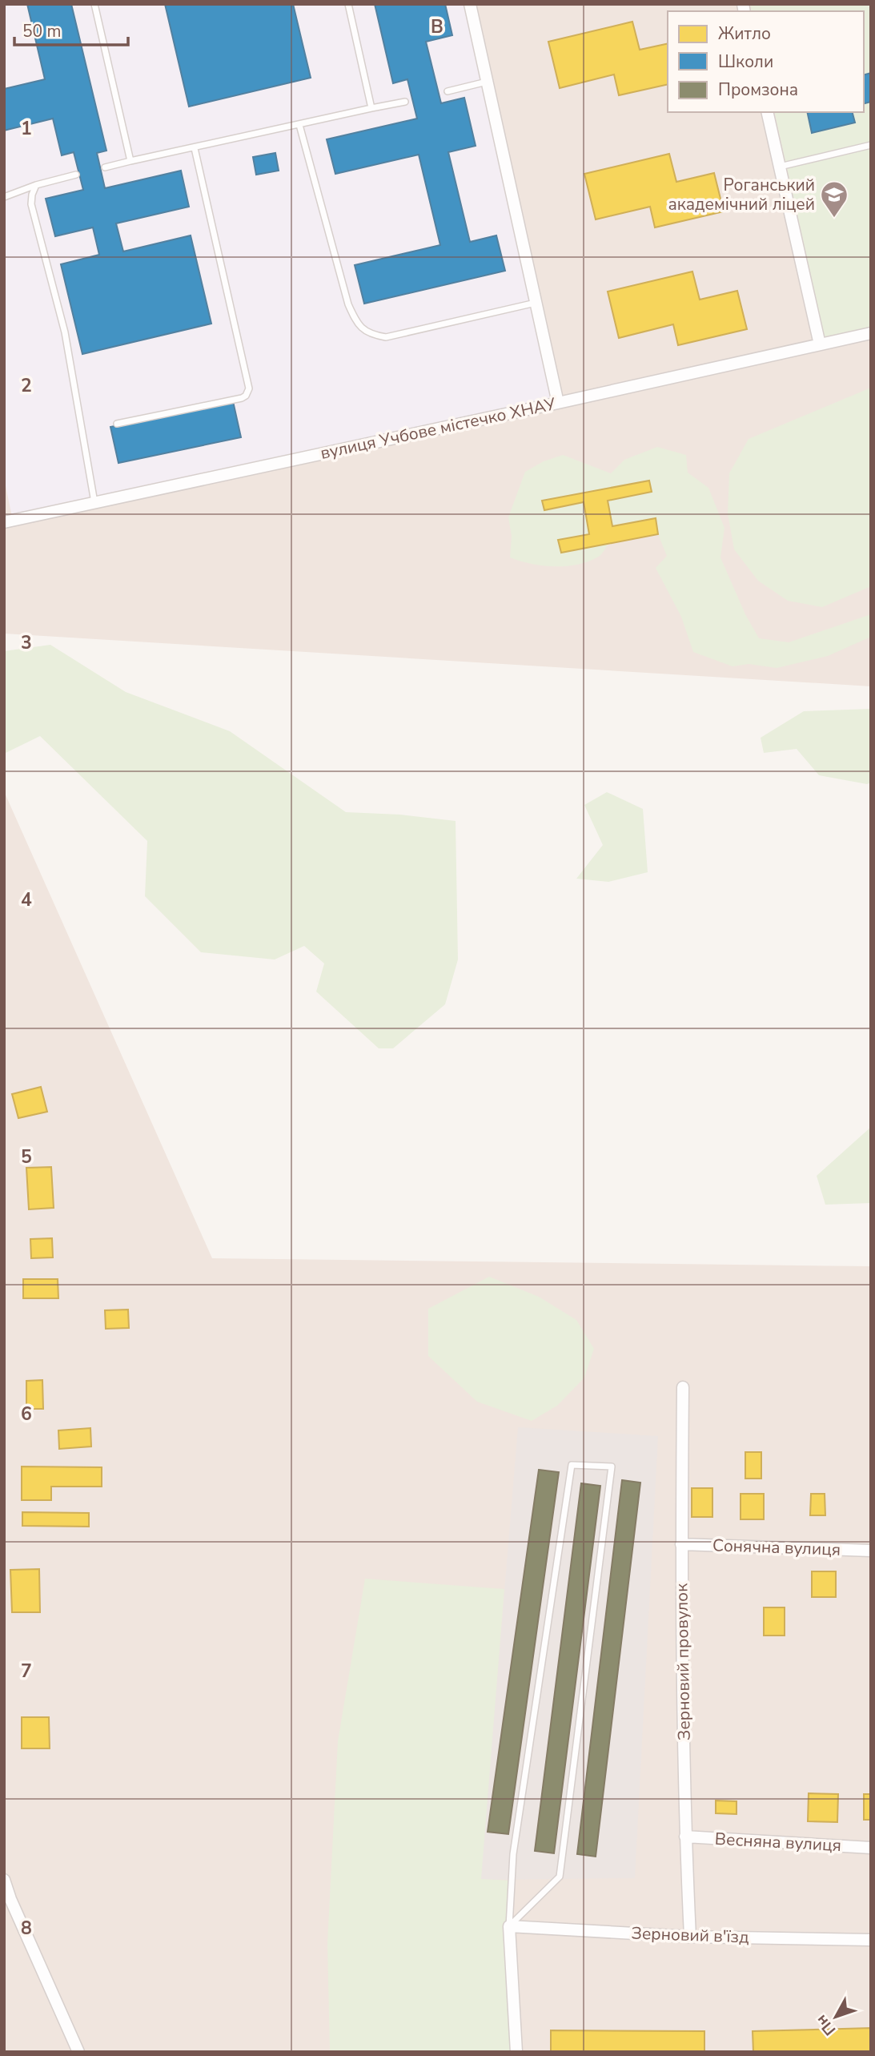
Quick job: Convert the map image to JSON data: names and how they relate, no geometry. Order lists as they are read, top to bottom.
{
  "streets": {
    "street": [
      "вулиця Учбове містечко ХНАУ",
      "Сонячна вулиця",
      "Зерновий провулок",
      "Весняна вулиця",
      "Зерновий в'їзд"
    ]
  },
  "crossings": [
    ["Сонячна вулиця", "Зерновий провулок"],
    ["Зерновий провулок", "Весняна вулиця"],
    ["Зерновий провулок", "Зерновий в'їзд"]
  ],
  "places": {
    "school or university": ["Роганський академічний ліцей"]
  },
  "legend": ["Житло", "Школи", "Промзона"],
  "scale_bar": "50 m",
  "north": "bottom left",
  "grid": {
    "columns": ["B"],
    "rows": [
      "1",
      "2",
      "3",
      "4",
      "5",
      "6",
      "7",
      "8"
    ]
  }
}
